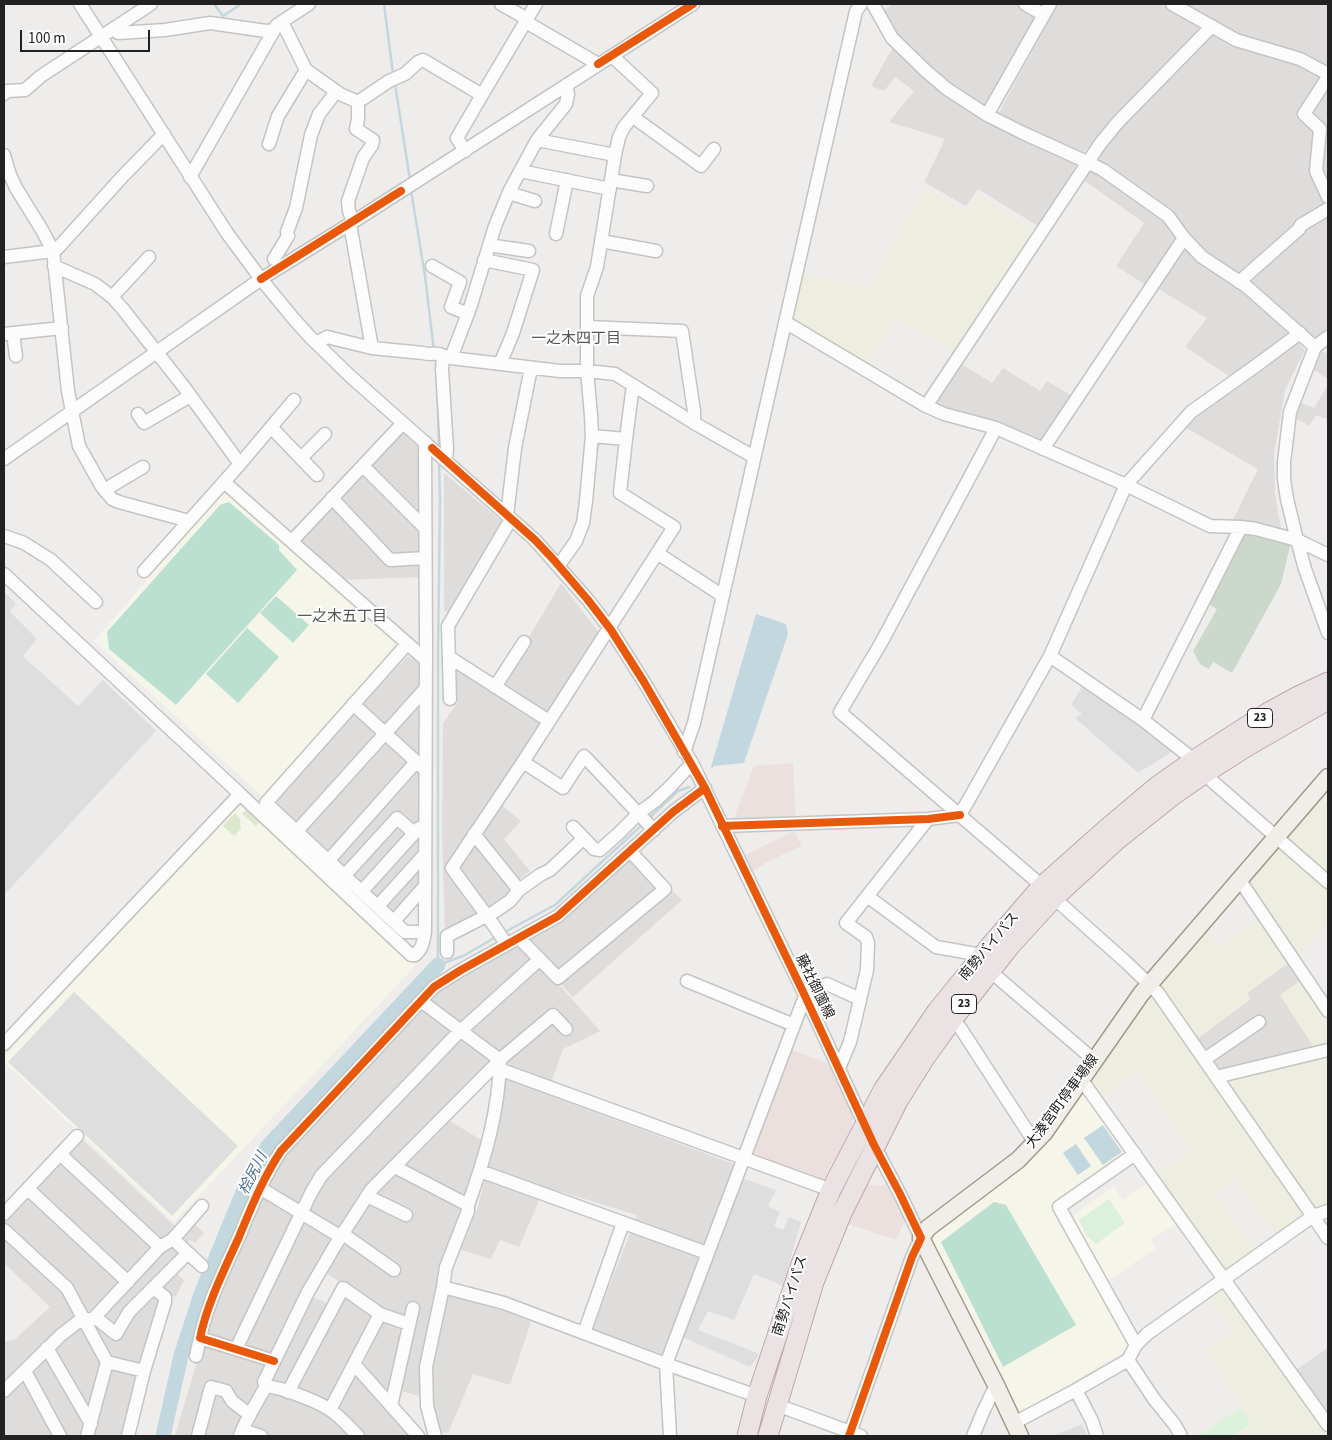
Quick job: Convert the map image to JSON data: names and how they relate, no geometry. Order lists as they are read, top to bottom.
{
  "streets": {
    "highway": ["23", "南勢バイパス"],
    "main road": ["大湊宮町停車場線"],
    "street": ["藤社御薗線"]
  },
  "crossings": [
    ["南勢バイパス", "藤社御薗線"],
    ["藤社御薗線", "大湊宮町停車場線"]
  ],
  "districts": ["一之木四丁目", "一之木五丁目"],
  "water": ["桧尻川"],
  "scale_bar": "100 m"
}
